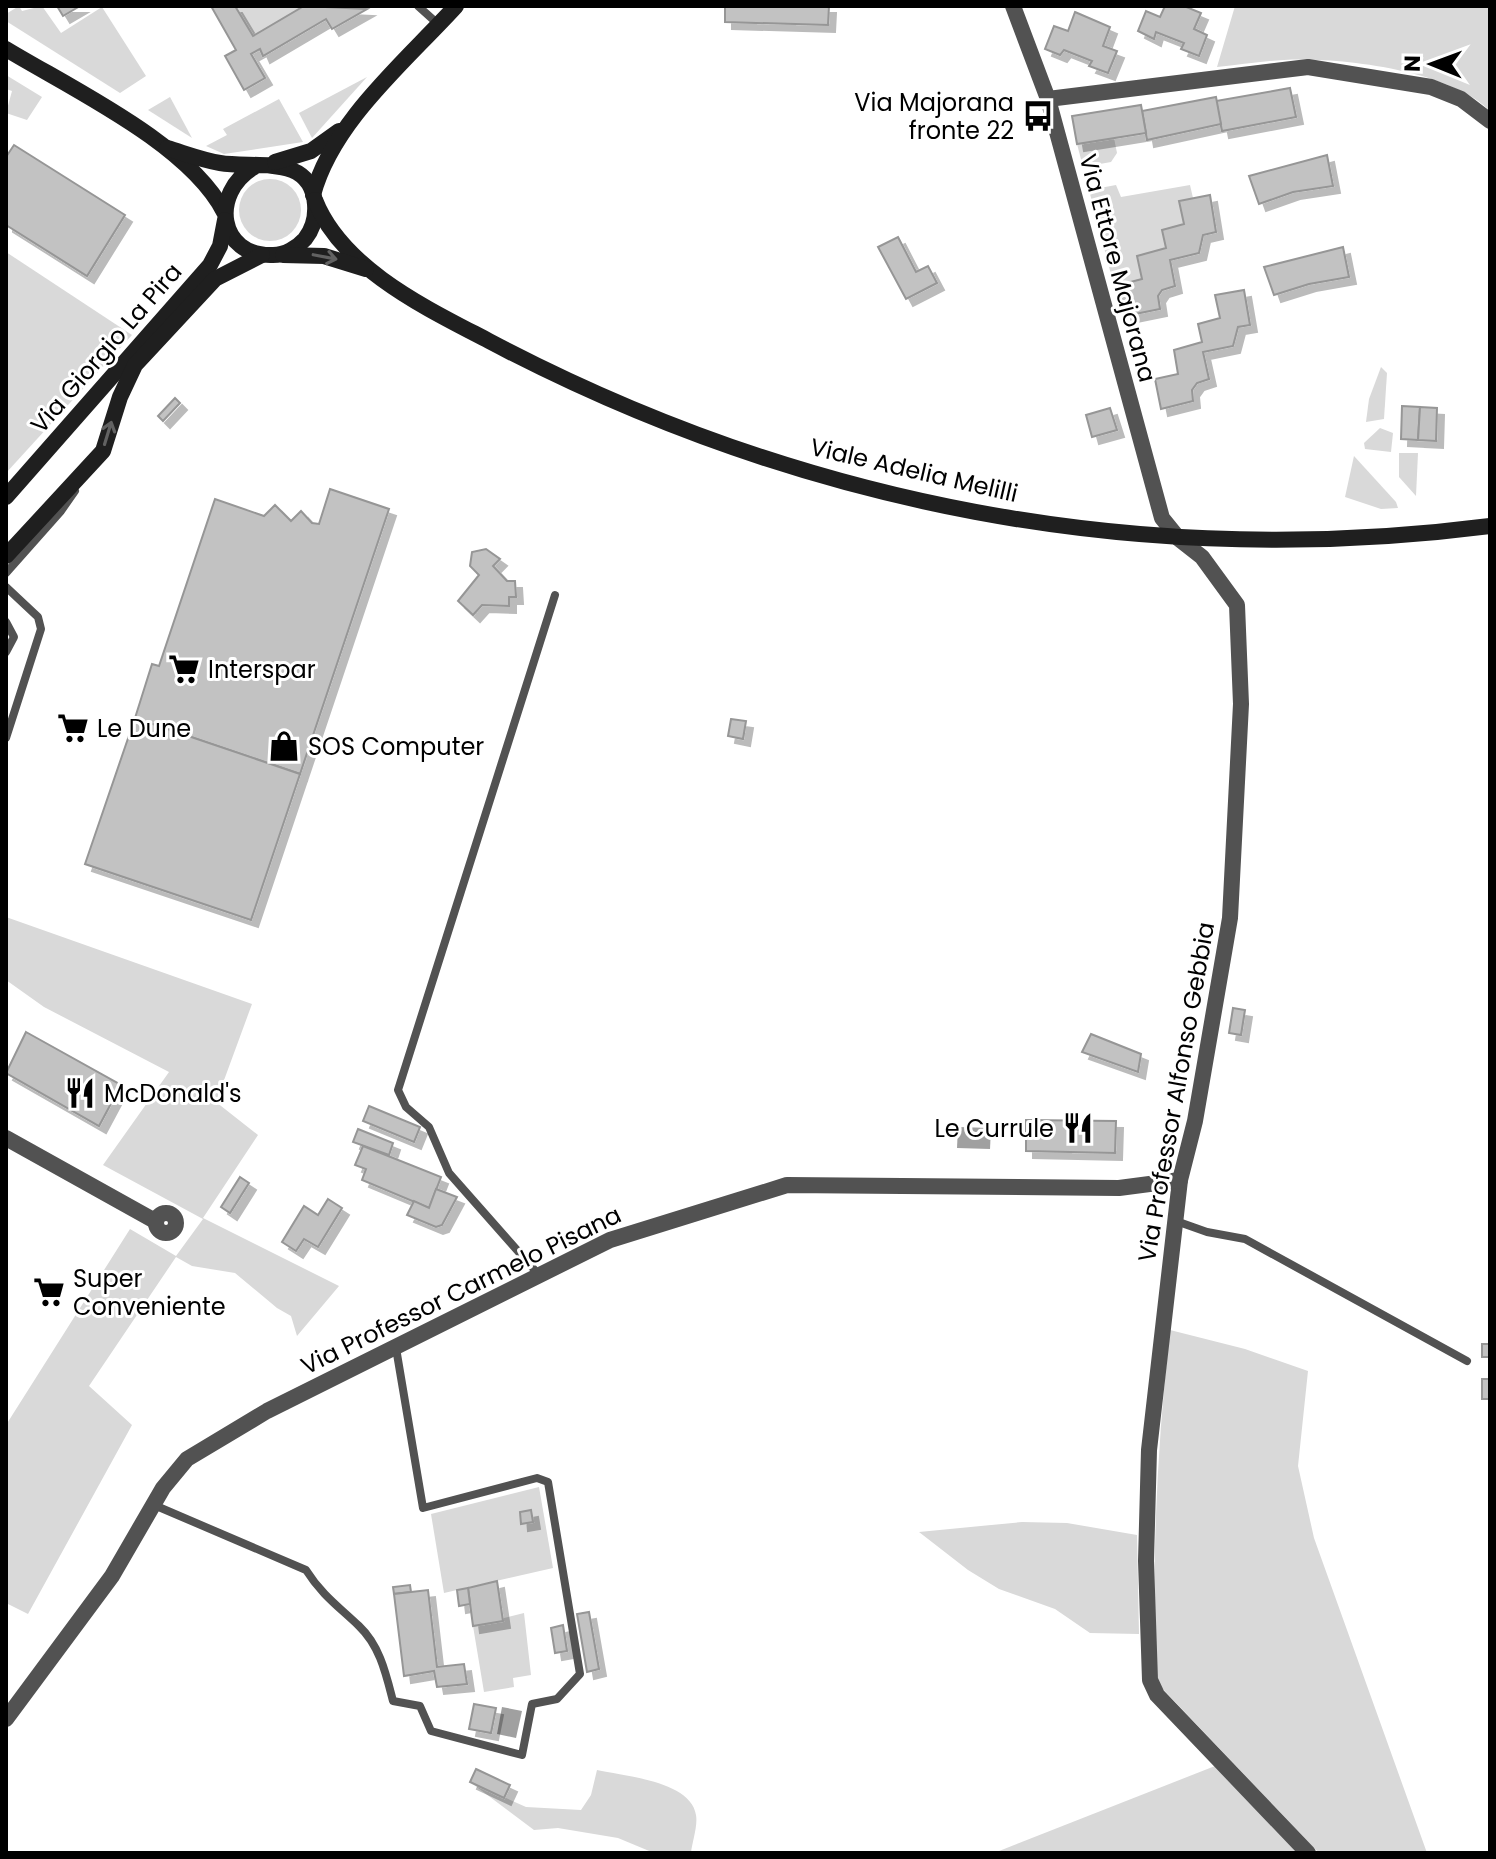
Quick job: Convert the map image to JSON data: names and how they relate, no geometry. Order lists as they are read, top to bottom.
{
  "streets": {
    "street": [
      "Via Ettore Majorana",
      "Via Giorgio La Pira",
      "Viale Adelia Melilli",
      "Via Professor Alfonso Gebbia",
      "Via Professor Carmelo Pisana"
    ]
  },
  "crossings": [
    ["Via Ettore Majorana", "Viale Adelia Melilli"],
    ["Via Ettore Majorana", "Via Professor Alfonso Gebbia"],
    ["Viale Adelia Melilli", "Via Professor Alfonso Gebbia"],
    ["Via Professor Alfonso Gebbia", "Via Professor Carmelo Pisana"]
  ],
  "places": {
    "bus stop": ["Via Majorana fronte 22"],
    "supermarket": ["Interspar", "Le Dune", "Super Conveniente"],
    "shop": ["SOS Computer"],
    "restaurant": ["McDonald's", "Le Currule"]
  },
  "north": "left"
}
